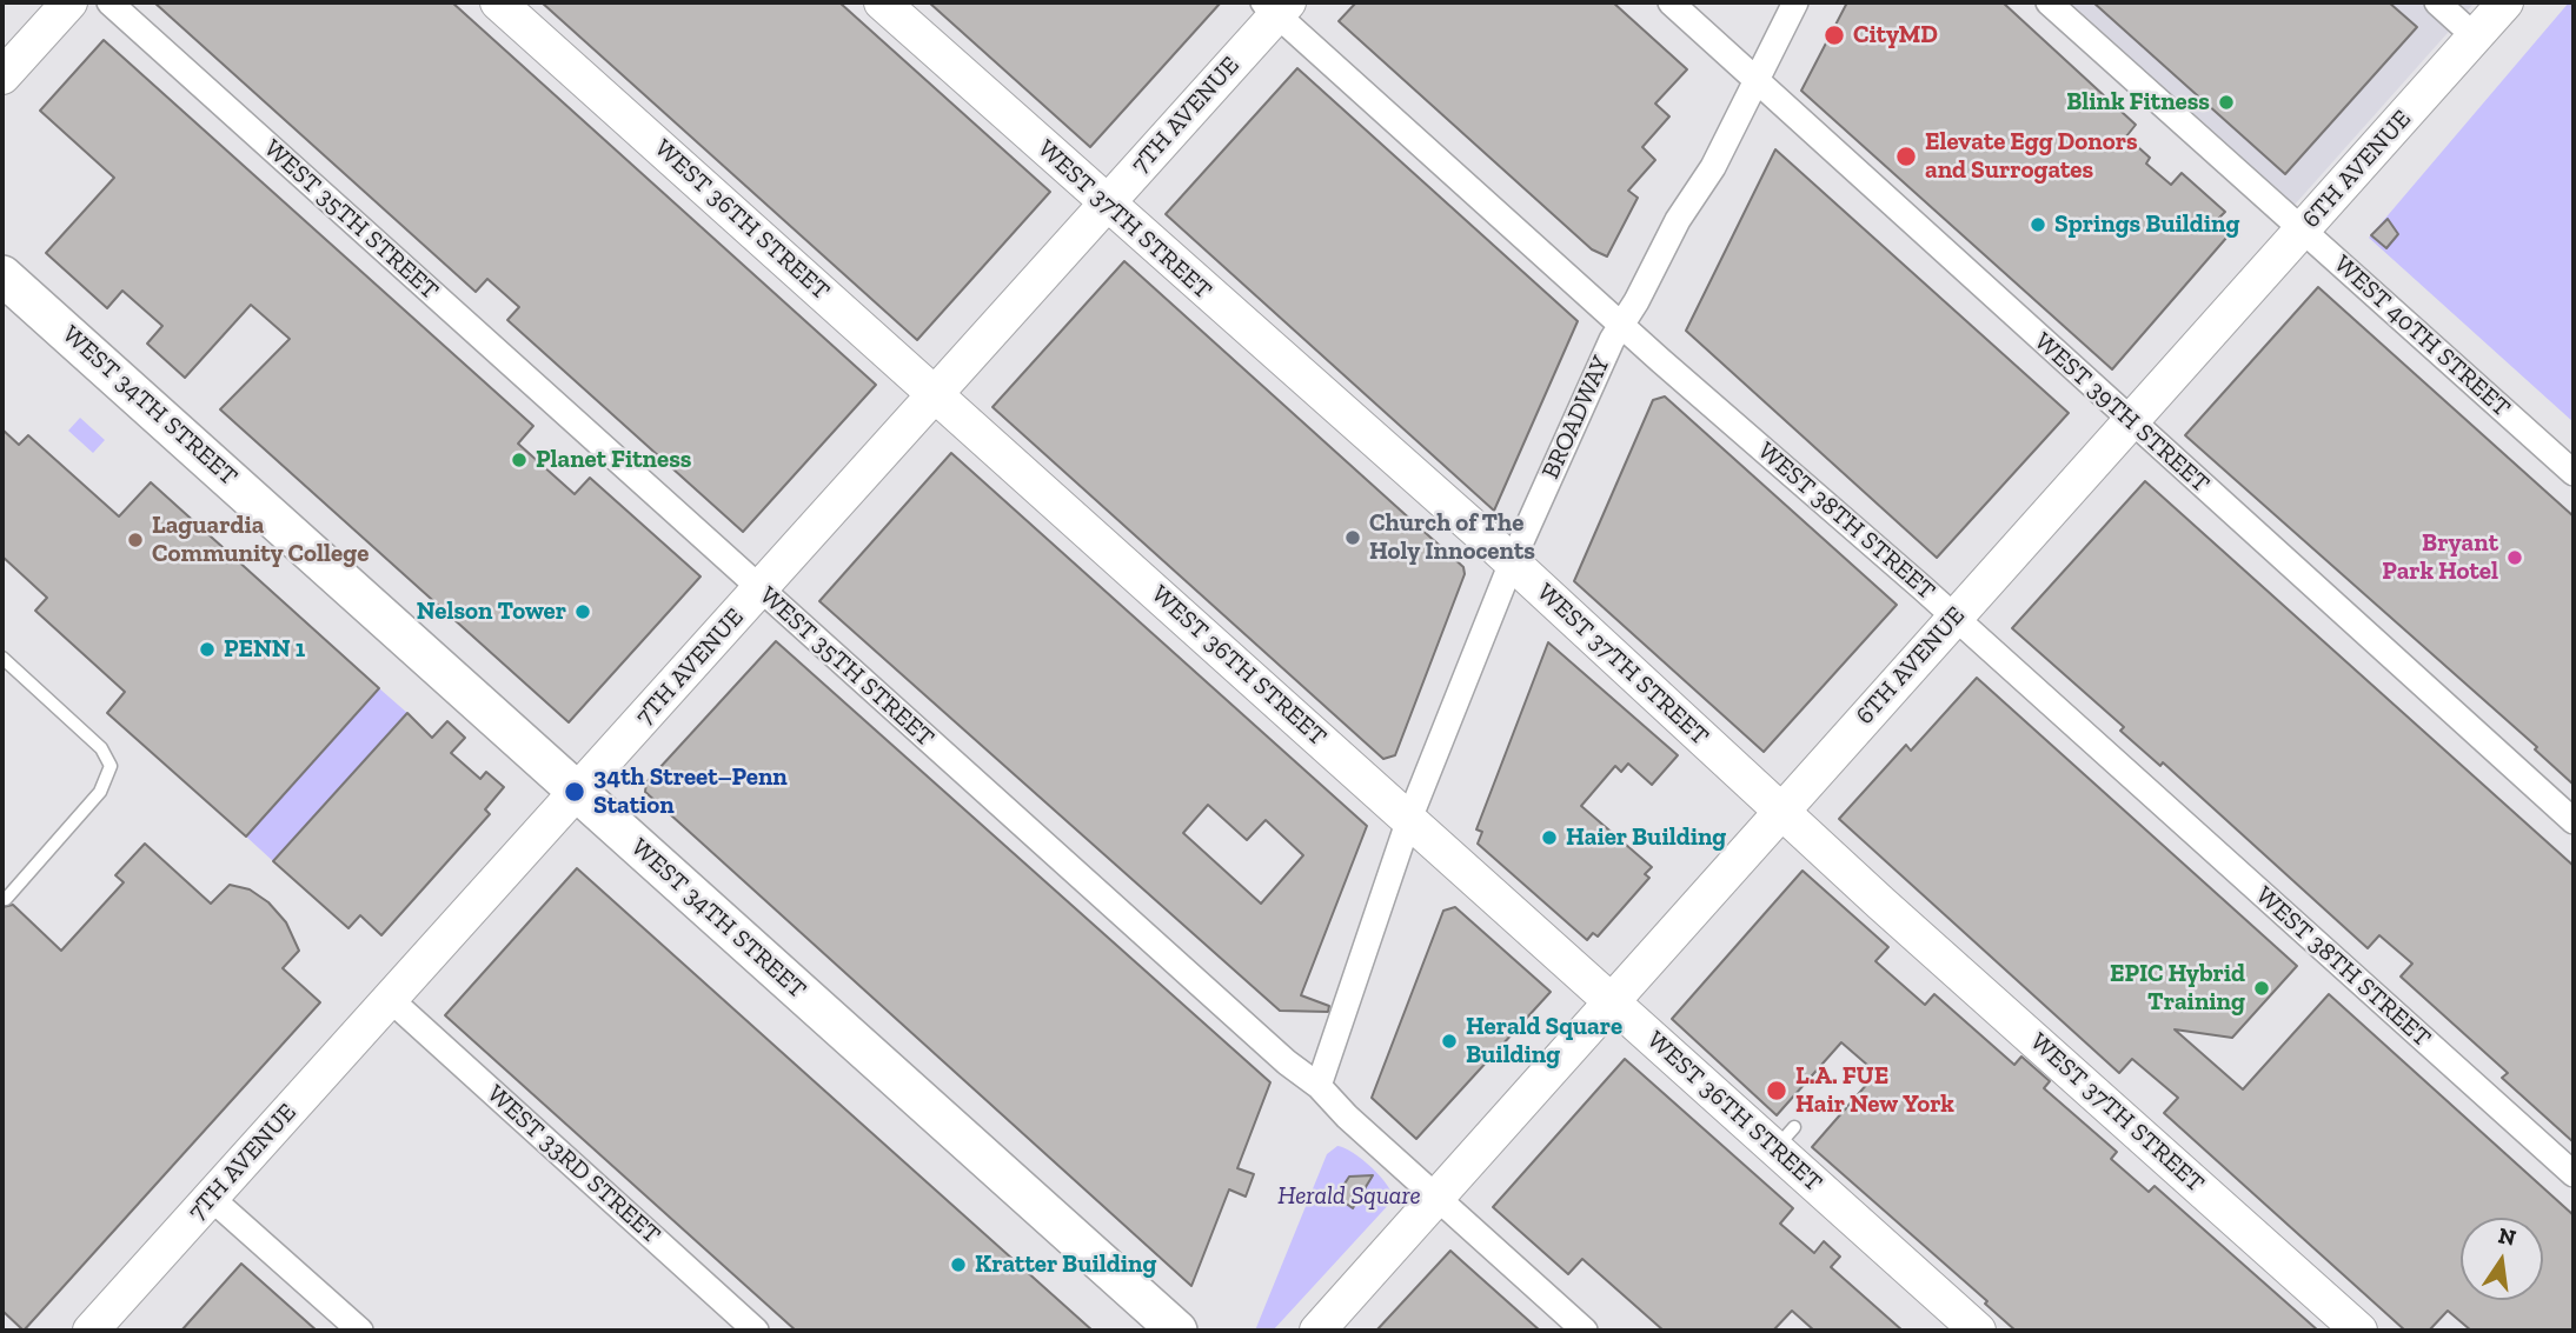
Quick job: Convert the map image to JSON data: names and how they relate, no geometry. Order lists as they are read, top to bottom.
{
  "streets": {
    "main road": [
      "7TH AVENUE",
      "6TH AVENUE",
      "WEST 36TH STREET",
      "WEST 37TH STREET",
      "WEST 34TH STREET"
    ],
    "street": [
      "WEST 35TH STREET",
      "WEST 40TH STREET",
      "WEST 39TH STREET",
      "BROADWAY",
      "WEST 38TH STREET",
      "WEST 33RD STREET"
    ]
  },
  "crossings": [
    ["7TH AVENUE", "WEST 35TH STREET"],
    ["7TH AVENUE", "WEST 36TH STREET"],
    ["7TH AVENUE", "WEST 37TH STREET"],
    ["7TH AVENUE", "WEST 34TH STREET"],
    ["7TH AVENUE", "WEST 38TH STREET"],
    ["7TH AVENUE", "WEST 33RD STREET"],
    ["6TH AVENUE", "WEST 35TH STREET"],
    ["6TH AVENUE", "WEST 36TH STREET"],
    ["6TH AVENUE", "WEST 37TH STREET"],
    ["6TH AVENUE", "WEST 40TH STREET"],
    ["6TH AVENUE", "WEST 39TH STREET"],
    ["6TH AVENUE", "WEST 38TH STREET"],
    ["WEST 35TH STREET", "BROADWAY"],
    ["WEST 36TH STREET", "BROADWAY"],
    ["WEST 37TH STREET", "BROADWAY"],
    ["WEST 39TH STREET", "BROADWAY"],
    ["BROADWAY", "WEST 38TH STREET"]
  ],
  "parks": ["Herald Square"],
  "places": [
    "CityMD",
    "Blink Fitness",
    "Elevate Egg Donors and Surrogates",
    "Springs Building",
    "Planet Fitness",
    "Church of The Holy Innocents",
    "Laguardia Community College",
    "Bryant Park Hotel",
    "Nelson Tower",
    "PENN 1",
    "34th Street–Penn Station",
    "Haier Building",
    "EPIC Hybrid Training",
    "Herald Square Building",
    "L.A. FUE Hair New York",
    "Kratter Building"
  ],
  "north": "top"
}
